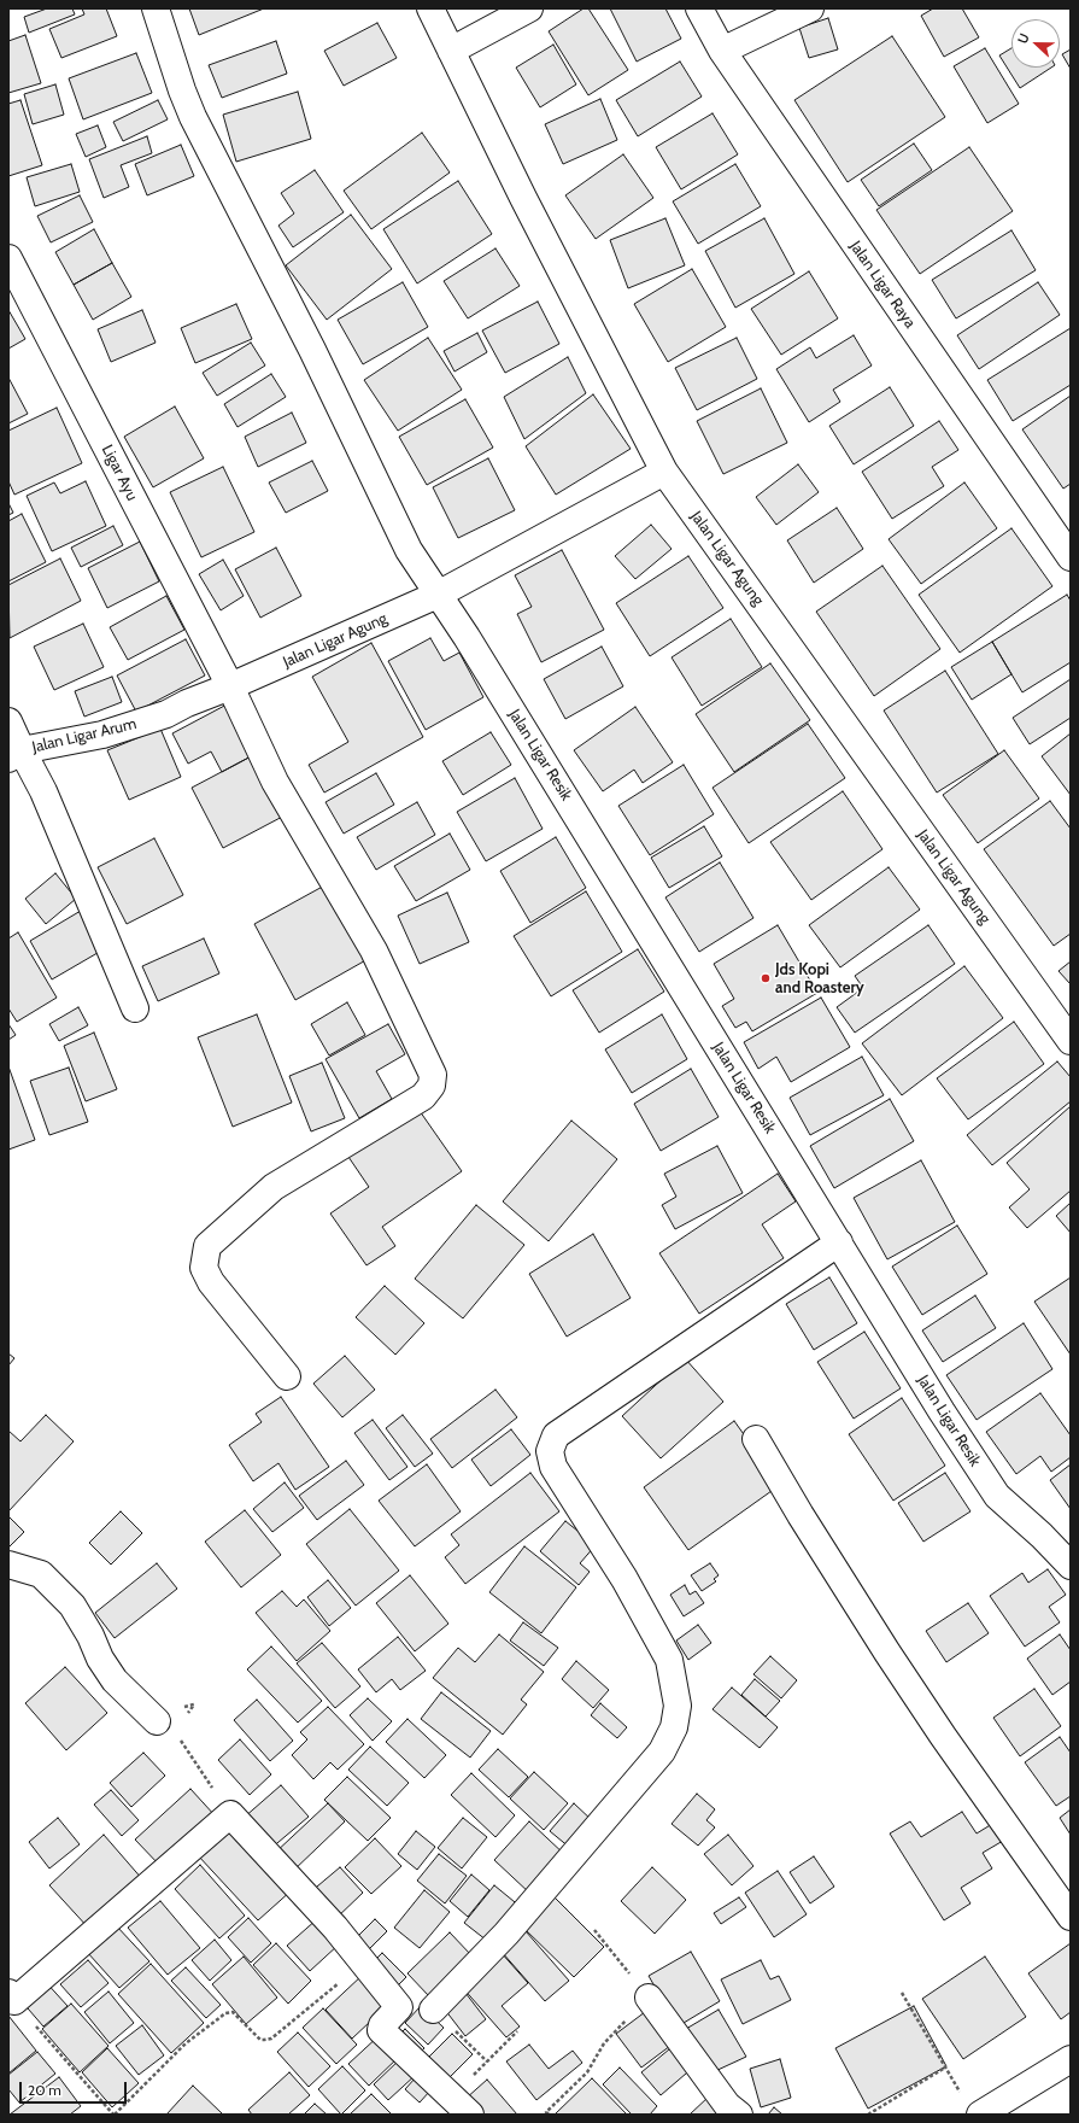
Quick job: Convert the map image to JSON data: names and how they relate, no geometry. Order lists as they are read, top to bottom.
{
  "streets": {
    "street": [
      "Jalan Ligar Raya",
      "Ligar Ayu",
      "Jalan Ligar Agung",
      "Jalan Ligar Arum",
      "Jalan Ligar Resik"
    ]
  },
  "crossings": [
    ["Ligar Ayu", "Jalan Ligar Agung"],
    ["Ligar Ayu", "Jalan Ligar Arum"],
    ["Jalan Ligar Agung", "Jalan Ligar Arum"],
    ["Jalan Ligar Agung", "Jalan Ligar Resik"]
  ],
  "places": ["Jds Kopi and Roastery"],
  "scale_bar": "20 m",
  "north": "left"
}
